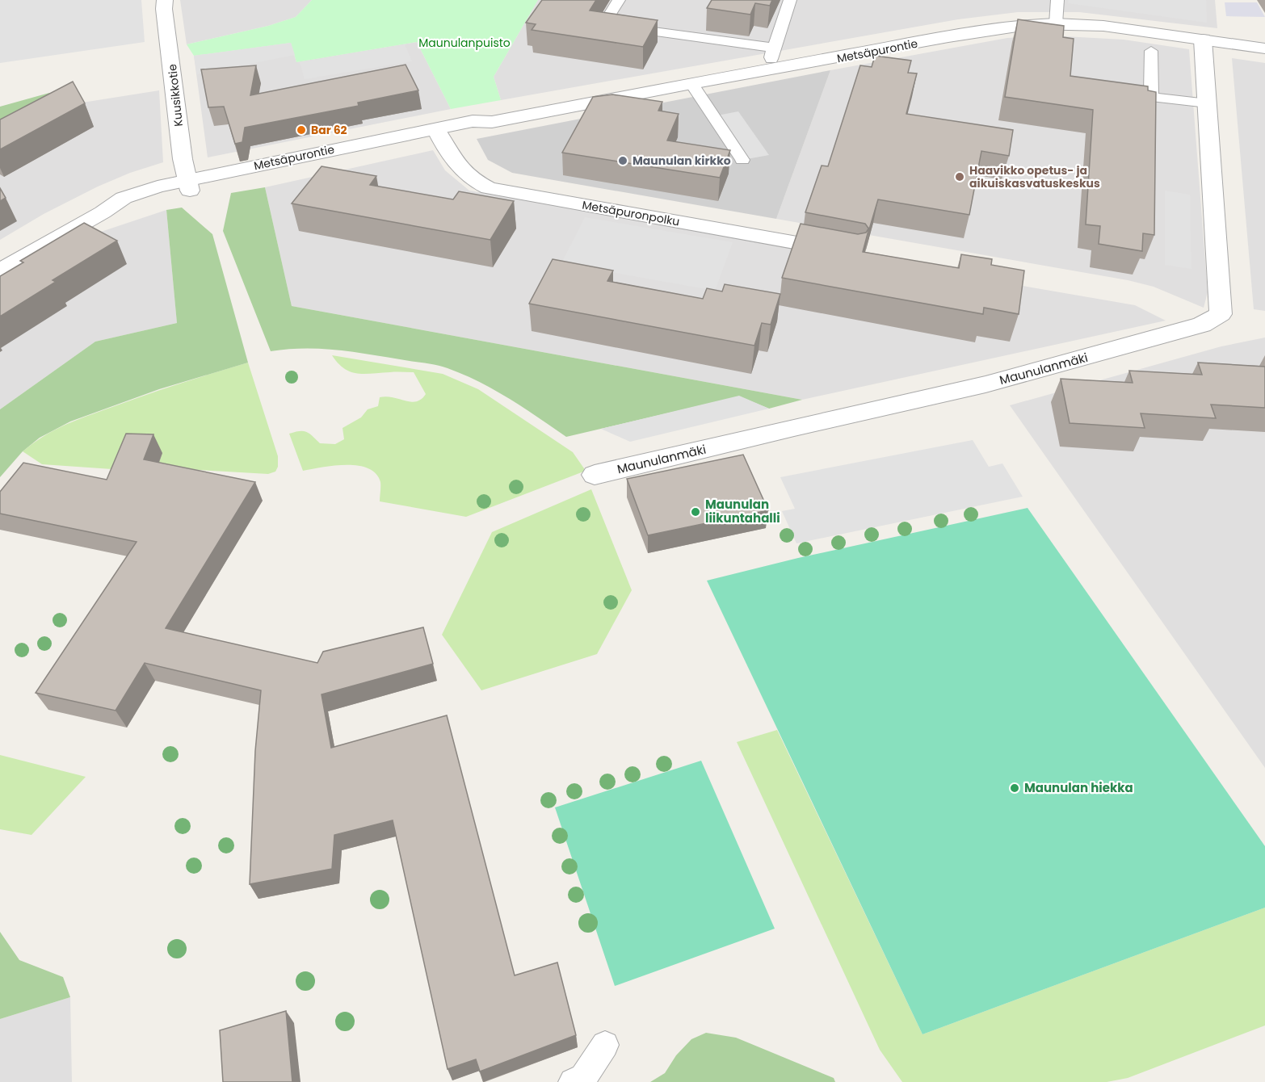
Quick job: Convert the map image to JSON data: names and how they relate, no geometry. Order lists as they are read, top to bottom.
{
  "streets": {
    "street": [
      "Metsäpurontie",
      "Kuusikkotie",
      "Metsäpuronpolku",
      "Maunulanmäki"
    ]
  },
  "crossings": [
    ["Metsäpurontie", "Kuusikkotie"],
    ["Metsäpurontie", "Metsäpuronpolku"],
    ["Metsäpurontie", "Maunulanmäki"]
  ],
  "parks": ["Maunulanpuisto"],
  "places": [
    "Bar 62",
    "Maunulan kirkko",
    "Haavikko opetus- ja aikuiskasvatuskeskus",
    "Maunulan liikuntahalli",
    "Maunulan hiekka"
  ]
}
